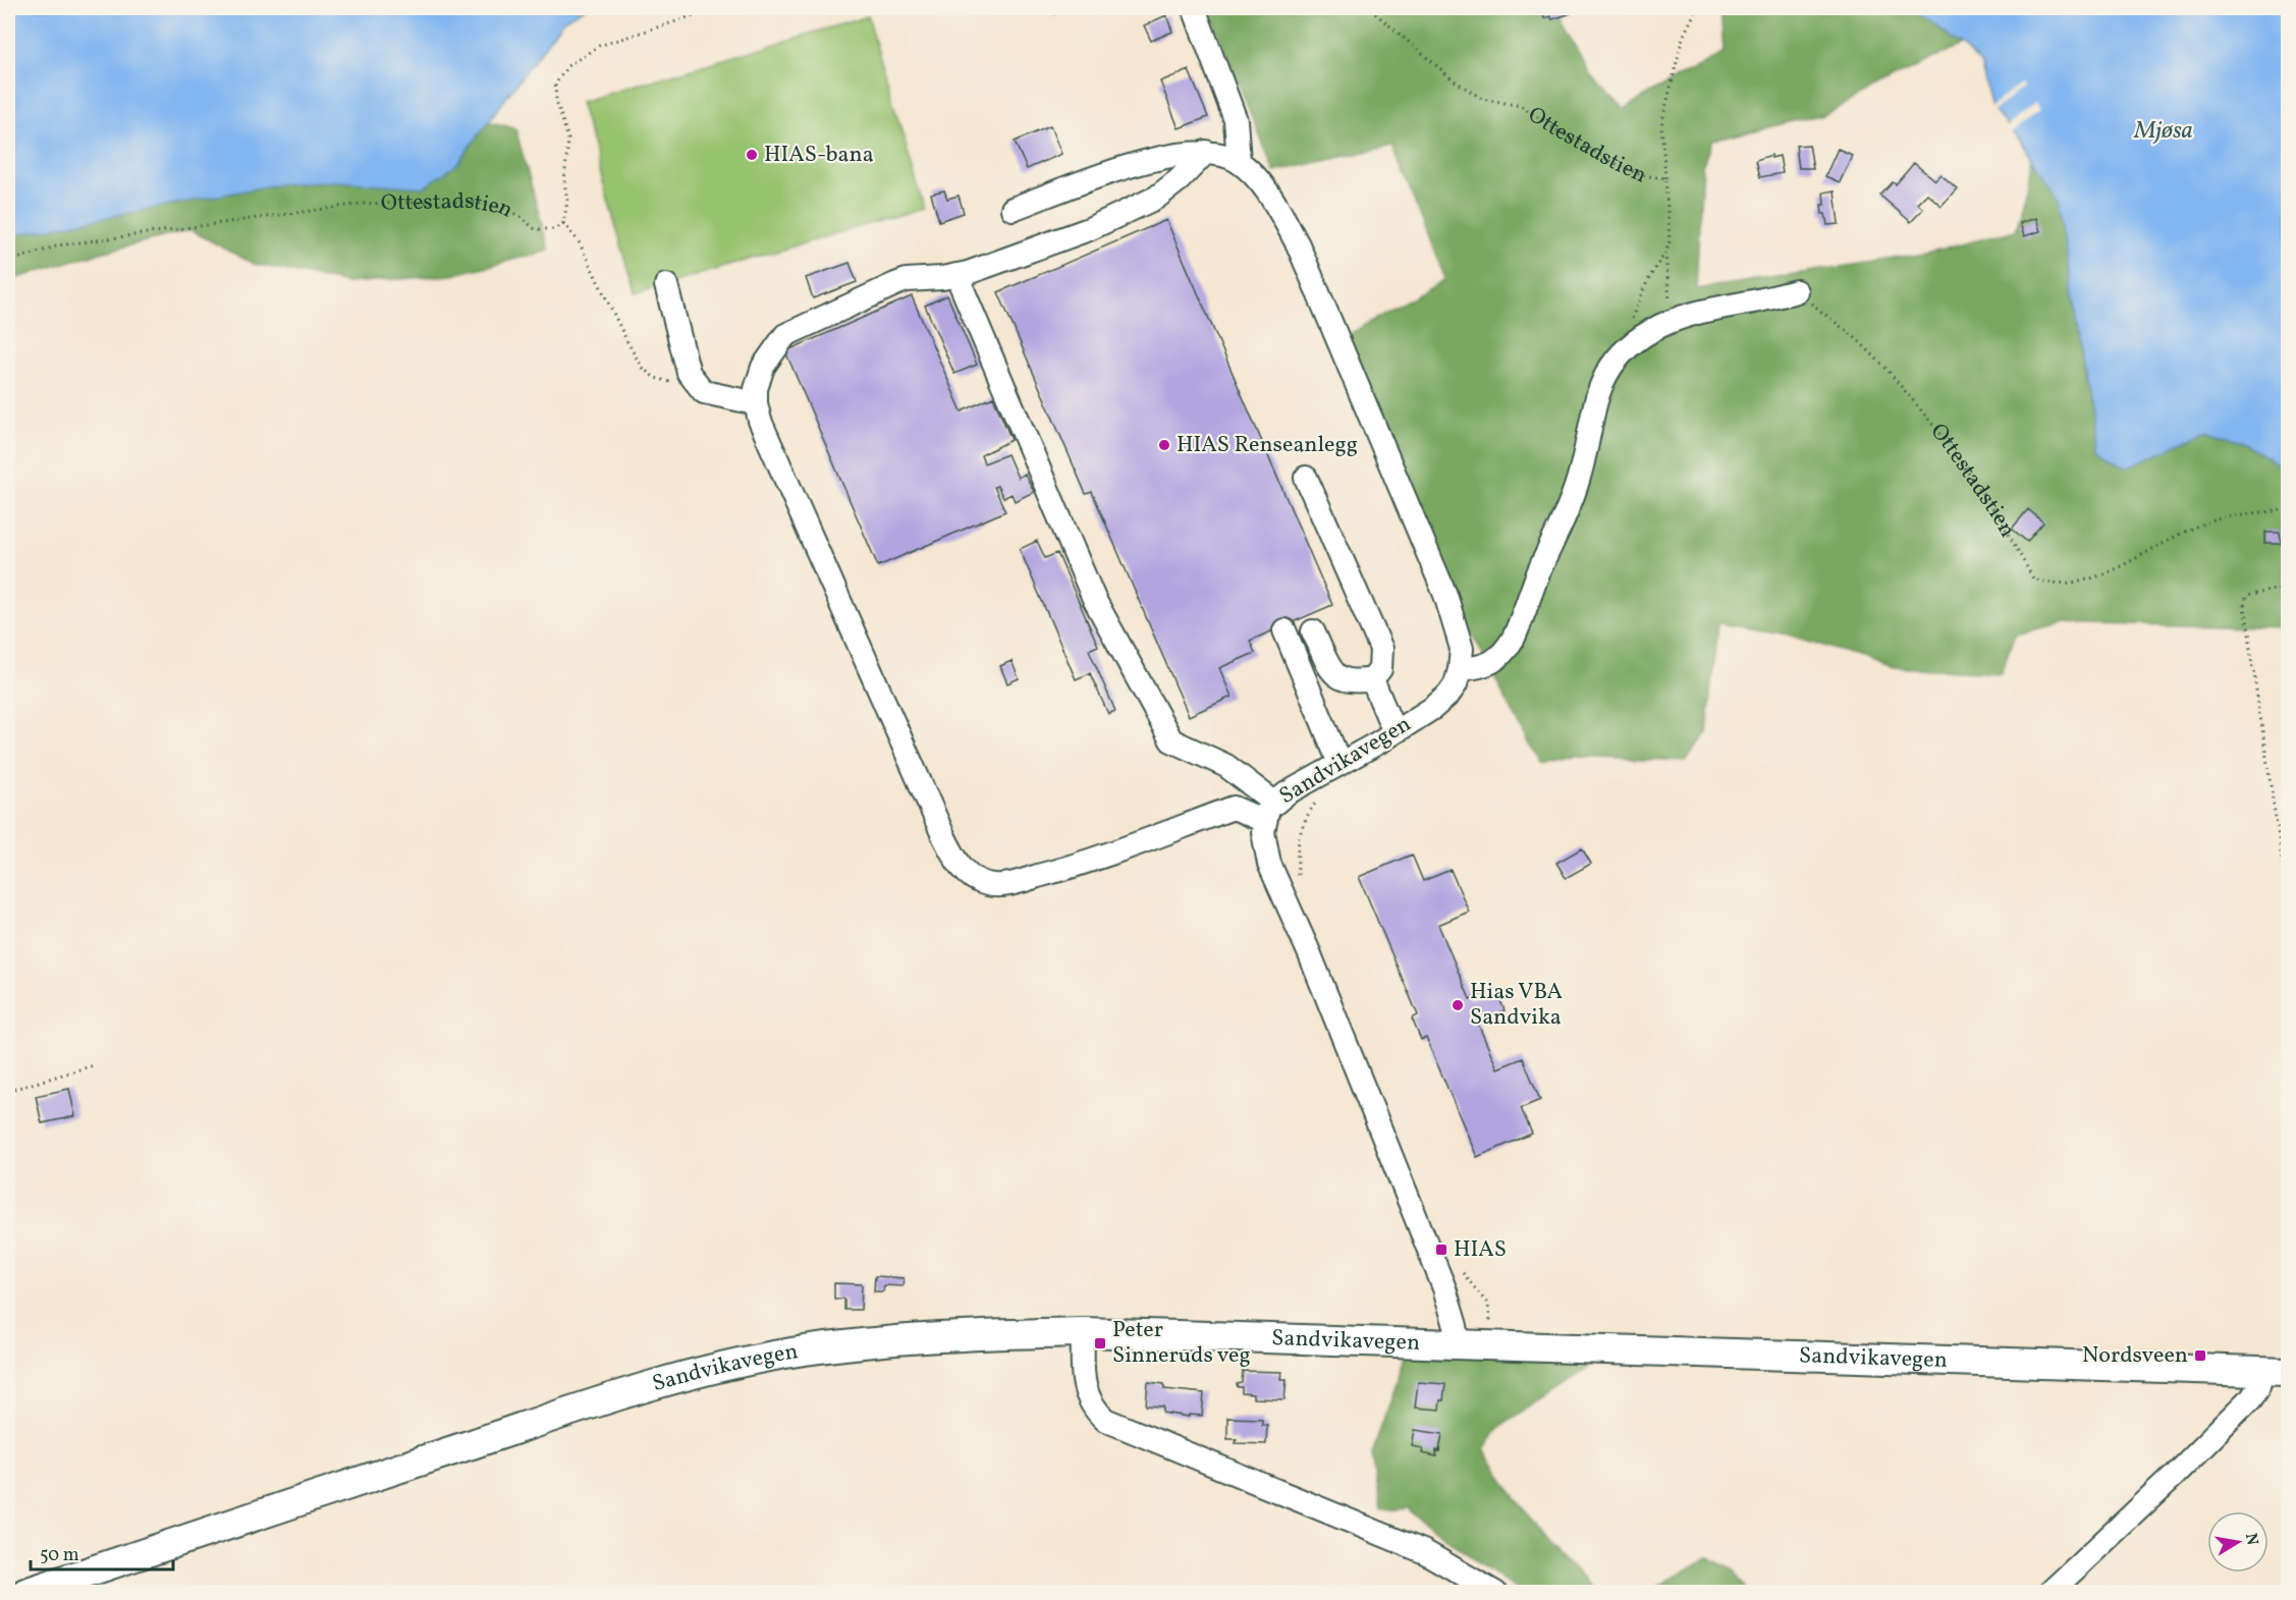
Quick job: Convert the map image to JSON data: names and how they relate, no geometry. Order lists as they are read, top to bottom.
{
  "streets": {
    "main road": ["Sandvikavegen"],
    "path": ["Ottestadstien"]
  },
  "water": ["Mjøsa"],
  "places": {
    "other": ["HIAS-bana", "HIAS Renseanlegg", "Hias VBA Sandvika"],
    "transit": ["HIAS", "Peter Sinneruds veg", "Nordsveen"]
  },
  "scale_bar": "50 m",
  "north": "right"
}
